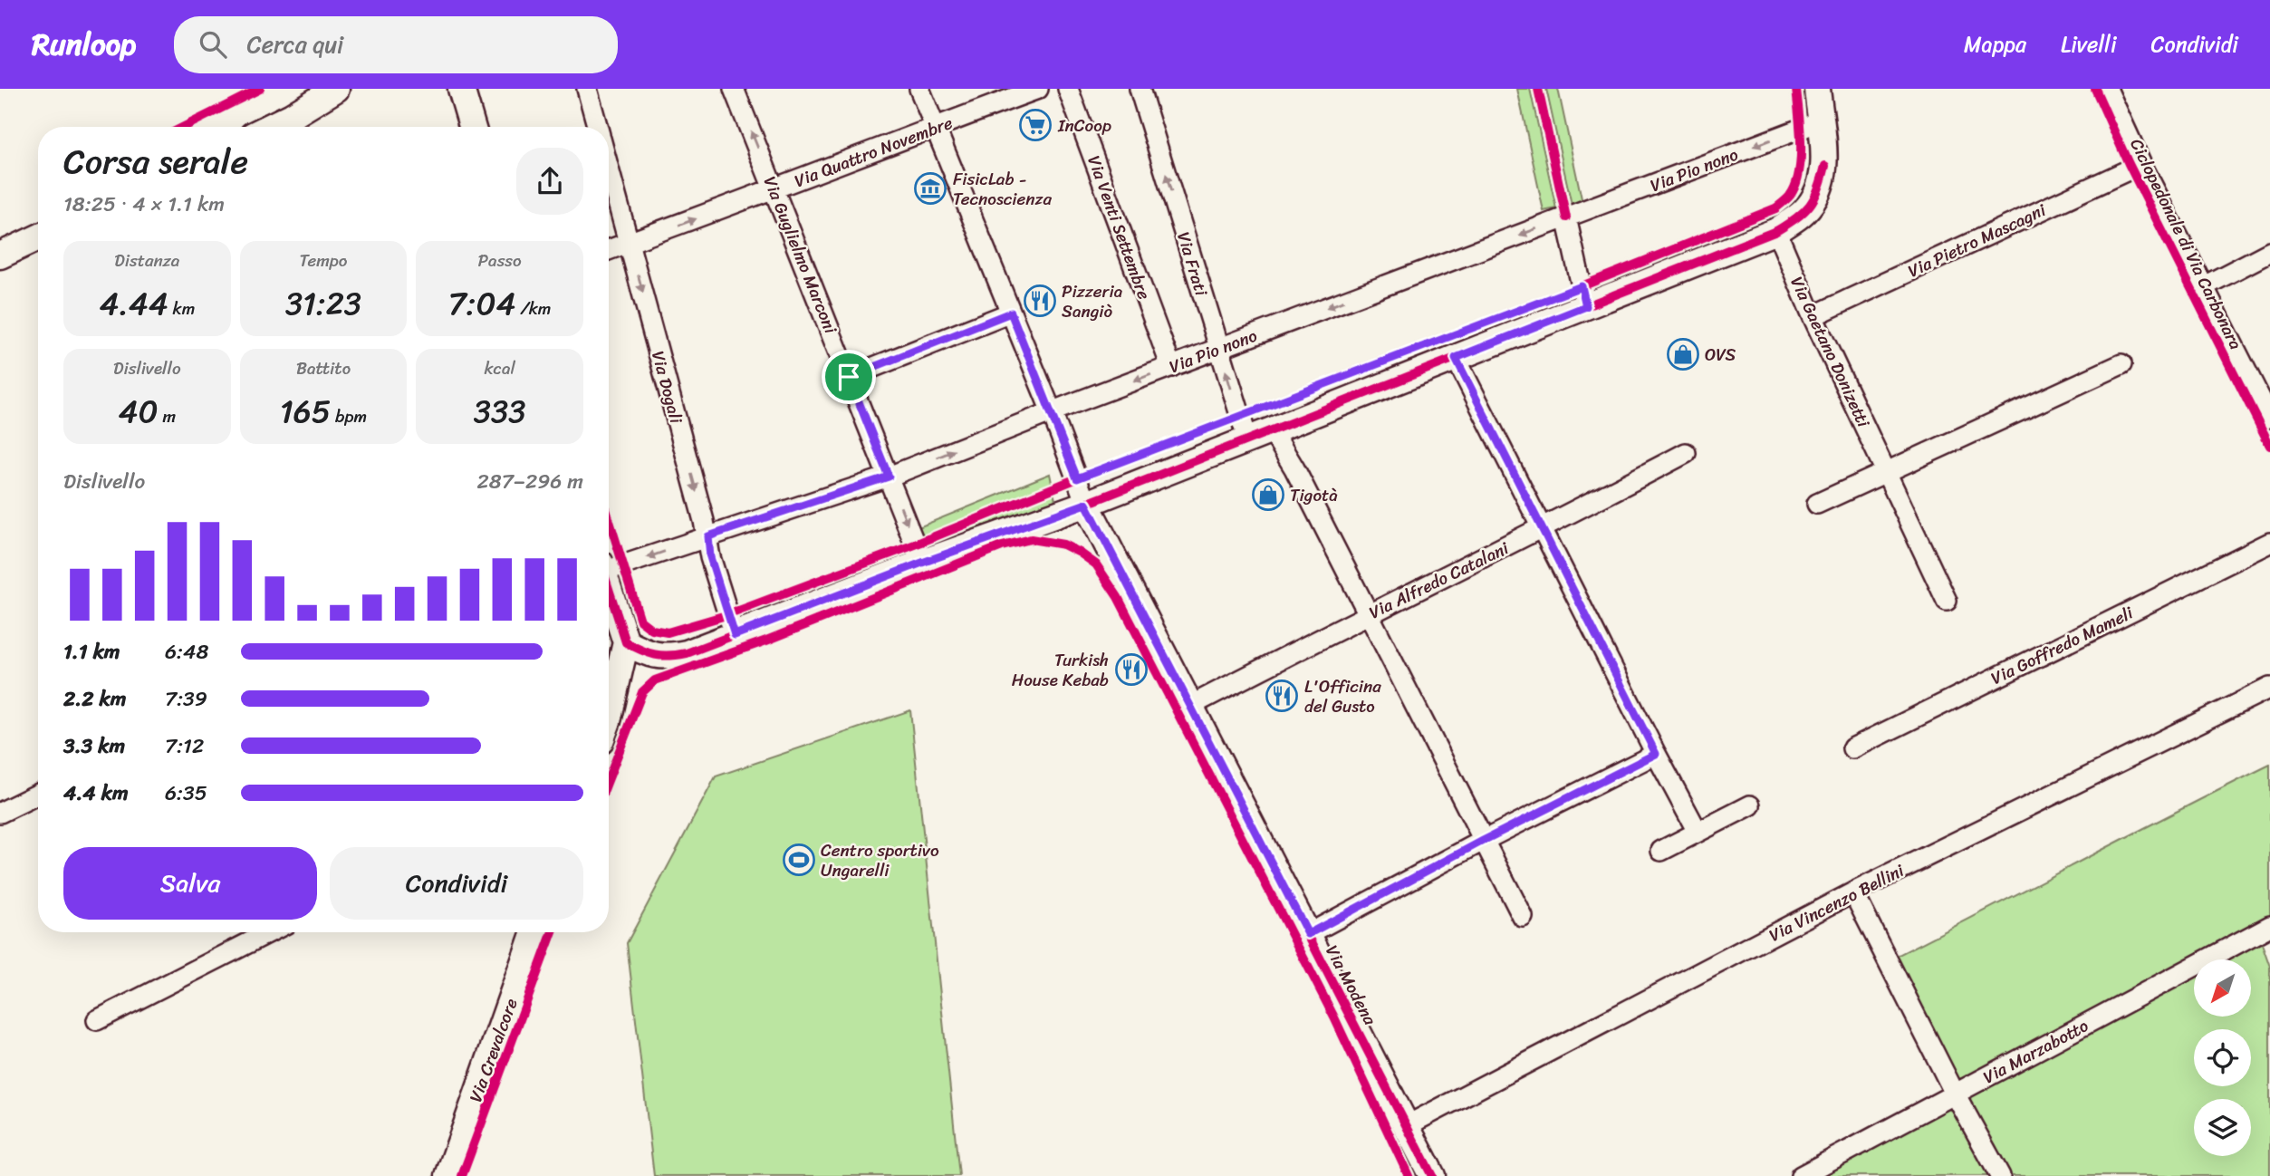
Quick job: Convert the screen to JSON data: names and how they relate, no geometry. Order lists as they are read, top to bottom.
{
  "streets": {
    "main road": ["Via Modena", "Via Crevalcore"],
    "street": [
      "Via Quattro Novembre",
      "Via Pio nono",
      "Via Venti Settembre",
      "Via Pietro Mascagni",
      "Via Guglielmo Marconi",
      "Via Frati",
      "Via Gaetano Donizetti",
      "Via Dogali",
      "Via Alfredo Catalani",
      "Via Goffredo Mameli",
      "Via Vincenzo Bellini",
      "Via Marzabotto"
    ],
    "cycle path": ["Ciclopedonale di Via Carbonara"]
  },
  "crossings": [
    ["Via Quattro Novembre", "Via Guglielmo Marconi"],
    ["Via Quattro Novembre", "Via Dogali"],
    ["Via Pio nono", "Via Venti Settembre"],
    ["Via Pio nono", "Via Guglielmo Marconi"],
    ["Via Pio nono", "Via Frati"],
    ["Via Pio nono", "Via Dogali"],
    ["Via Pietro Mascagni", "Via Gaetano Donizetti"],
    ["Via Alfredo Catalani", "Via Modena"],
    ["Via Vincenzo Bellini", "Via Modena"]
  ],
  "one_way": ["Via Frati", "Via Dogali"],
  "places": {
    "supermarket": ["InCoop"],
    "museum": ["FisicLab - Tecnoscienza"],
    "restaurant": ["Pizzeria Sangiò", "Turkish House Kebab", "L'Officina del Gusto"],
    "shop": ["OVS", "Tigotà"],
    "sports": ["Centro sportivo Ungarelli"]
  },
  "north": "bottom left",
  "page": {
    "header": "Runloop",
    "search": "Cerca qui",
    "nav": ["Mappa", "Livelli", "Condividi"],
    "heading": ["Corsa serale", "18:25 · 4 × 1.1 km"],
    "stats": [
      ["Distanza", "4.44 km"],
      ["Tempo", "31:23"],
      ["Passo", "7:04 /km"],
      ["Dislivello", "40 m"],
      ["Battito", "165 bpm"],
      ["kcal", "333"]
    ],
    "chart": ["Dislivello", "287–296 m"],
    "list": [
      {
        "name": "1.1 km",
        "note": "6:48"
      },
      {
        "name": "2.2 km",
        "note": "7:39"
      },
      {
        "name": "3.3 km",
        "note": "7:12"
      },
      {
        "name": "4.4 km",
        "note": "6:35"
      }
    ],
    "buttons": ["Salva", "Condividi"]
  }
}
